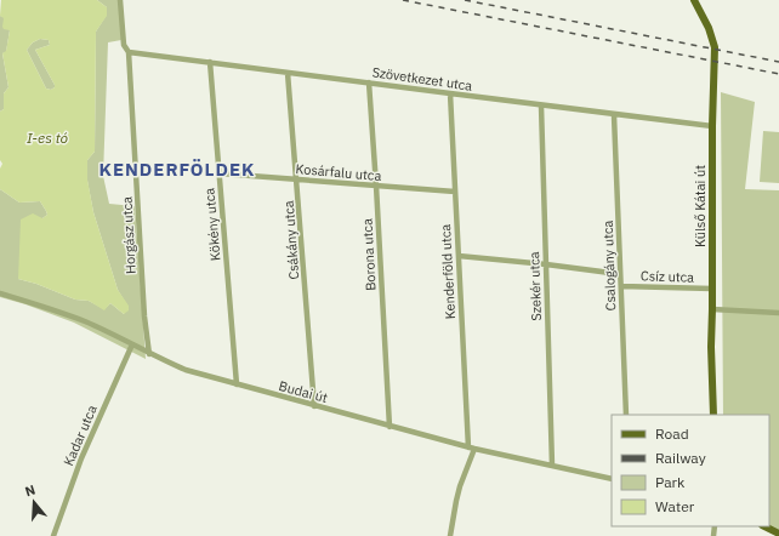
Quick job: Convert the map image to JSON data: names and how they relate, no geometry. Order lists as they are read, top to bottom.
{
  "streets": {
    "main road": ["Külső Kátai út"],
    "street": [
      "Szövetkezet utca",
      "Kosárfalu utca",
      "Kökény utca",
      "Horgász utca",
      "Csákány utca",
      "Borona utca",
      "Csalogány utca",
      "Kenderföld utca",
      "Csíz utca",
      "Szekér utca",
      "Budai út",
      "Kadar utca"
    ]
  },
  "crossings": [
    ["Szövetkezet utca", "Külső Kátai út"],
    ["Szövetkezet utca", "Kökény utca"],
    ["Szövetkezet utca", "Horgász utca"],
    ["Szövetkezet utca", "Csákány utca"],
    ["Szövetkezet utca", "Borona utca"],
    ["Szövetkezet utca", "Csalogány utca"],
    ["Szövetkezet utca", "Kenderföld utca"],
    ["Szövetkezet utca", "Szekér utca"],
    ["Kosárfalu utca", "Kökény utca"],
    ["Kosárfalu utca", "Csákány utca"],
    ["Kosárfalu utca", "Borona utca"],
    ["Kosárfalu utca", "Kenderföld utca"],
    ["Külső Kátai út", "Csíz utca"],
    ["Kökény utca", "Budai út"],
    ["Horgász utca", "Budai út"],
    ["Csákány utca", "Budai út"],
    ["Borona utca", "Budai út"],
    ["Csalogány utca", "Csíz utca"],
    ["Kenderföld utca", "Budai út"],
    ["Szekér utca", "Budai út"],
    ["Budai út", "Kadar utca"]
  ],
  "districts": ["KENDERFÖLDEK"],
  "water": ["I-es tó"],
  "legend": [
    "Road",
    "Railway",
    "Park",
    "Water"
  ],
  "north": "top"
}
